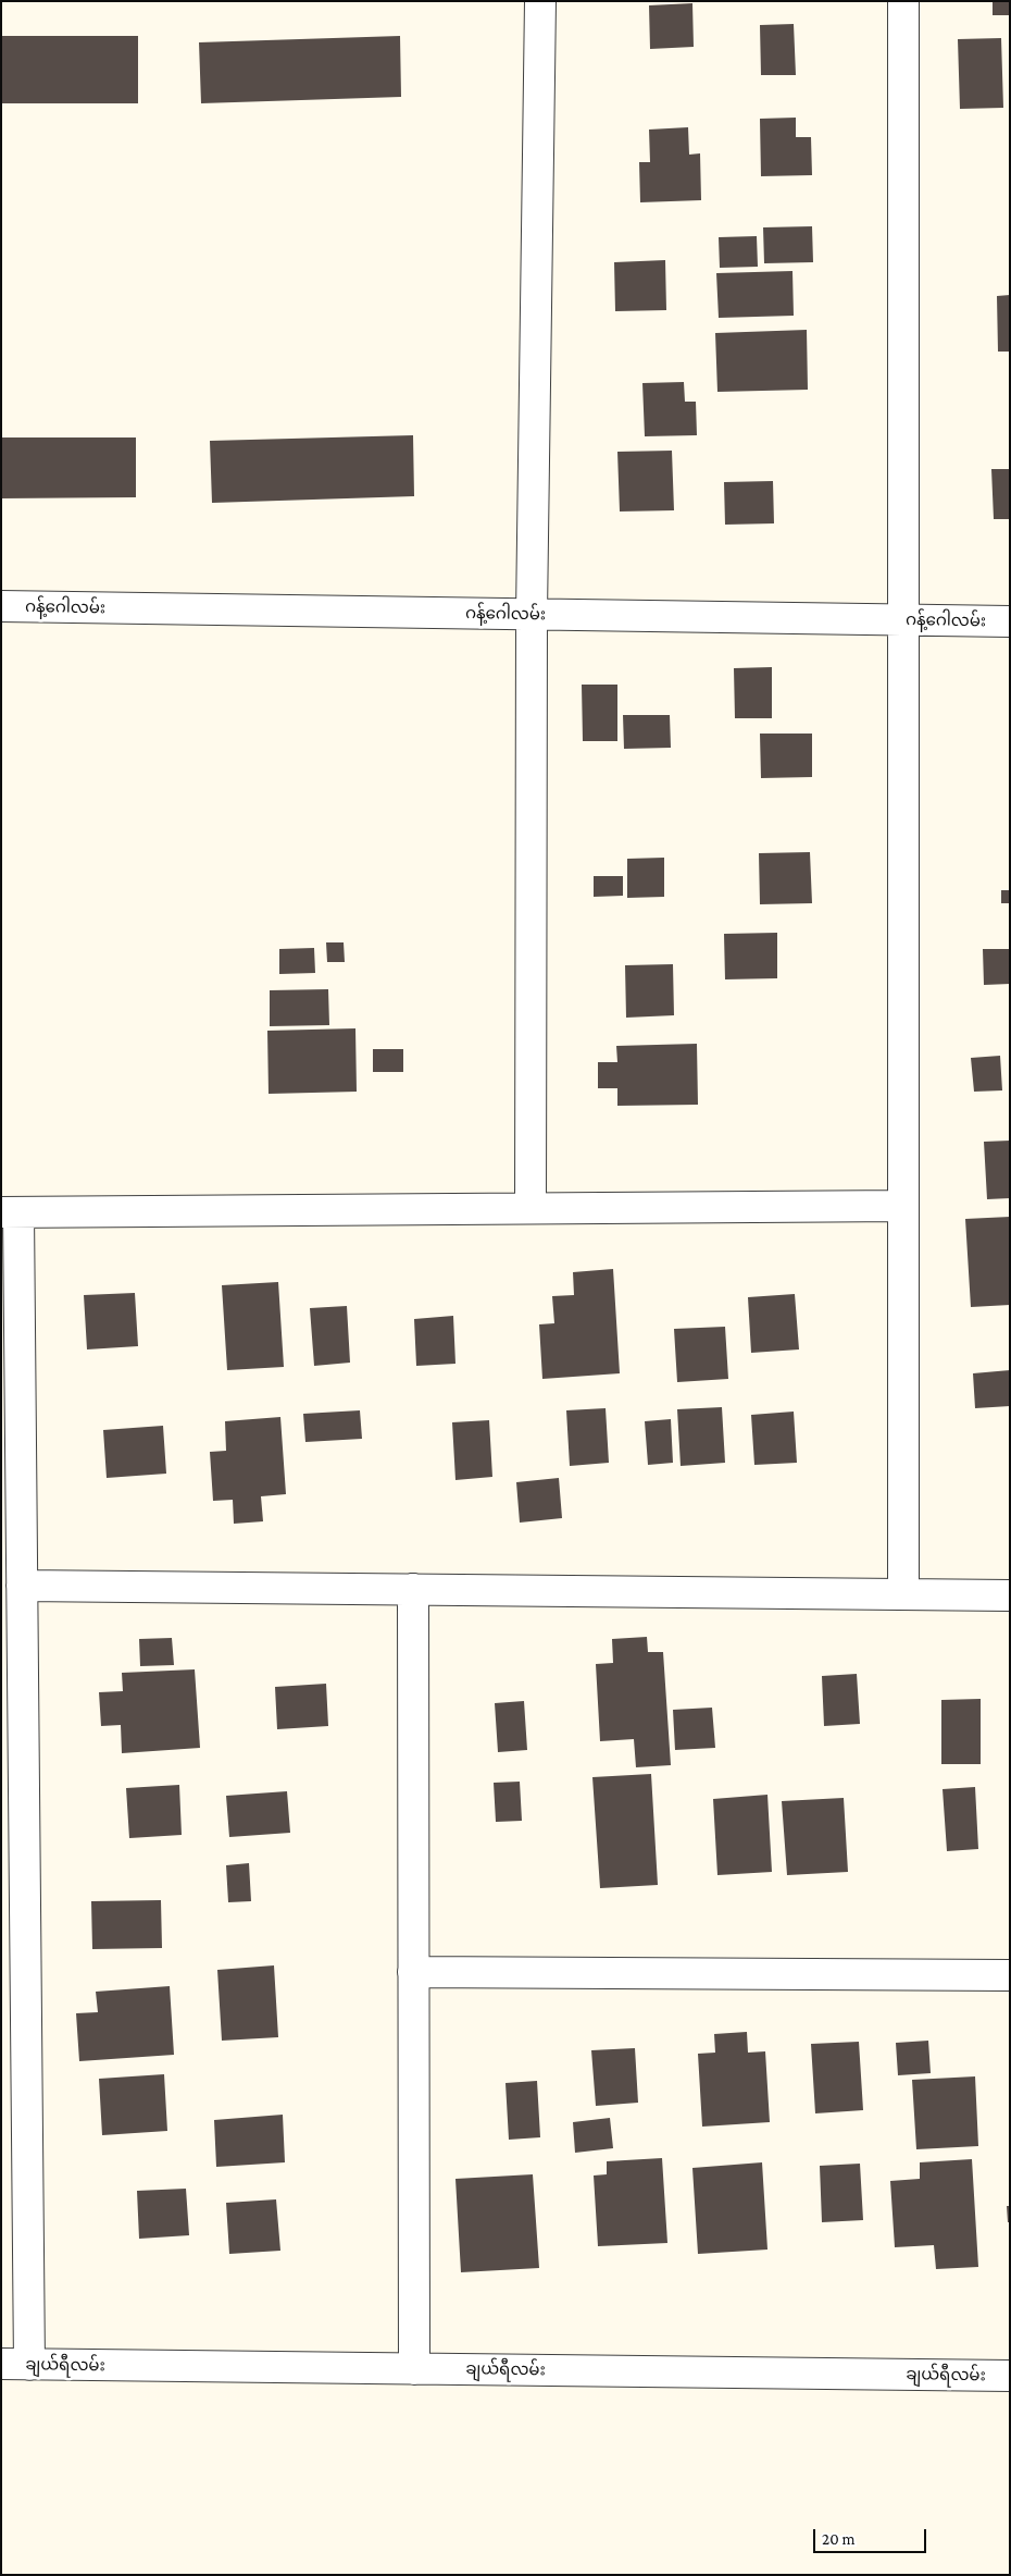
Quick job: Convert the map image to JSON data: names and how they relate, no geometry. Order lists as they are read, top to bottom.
{
  "streets": {
    "street": ["ဂန့်ဂေါလမ်း", "ချယ်ရီလမ်း"]
  },
  "scale_bar": "20 m"
}
